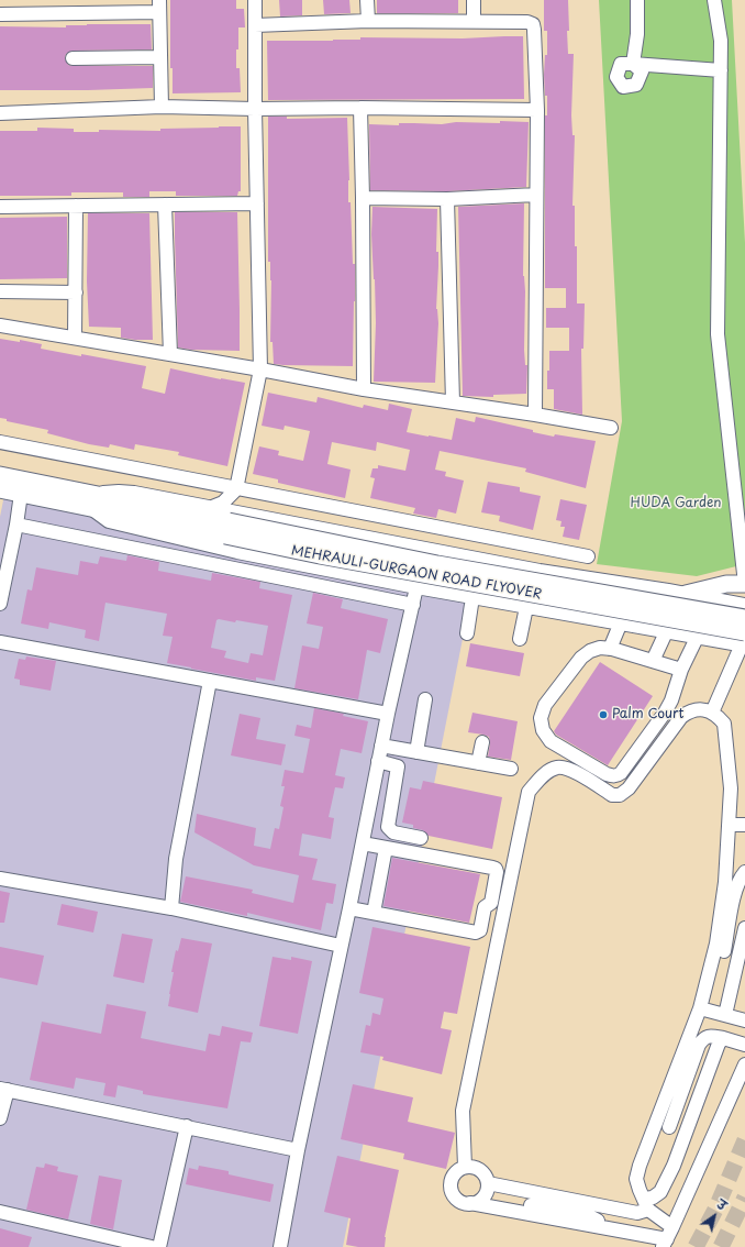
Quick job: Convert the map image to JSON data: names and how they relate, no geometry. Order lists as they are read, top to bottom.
{
  "streets": {
    "main road": ["MEHRAULI-GURGAON ROAD FLYOVER"]
  },
  "parks": ["HUDA Garden"],
  "places": ["Palm Court"],
  "north": "top right"
}
